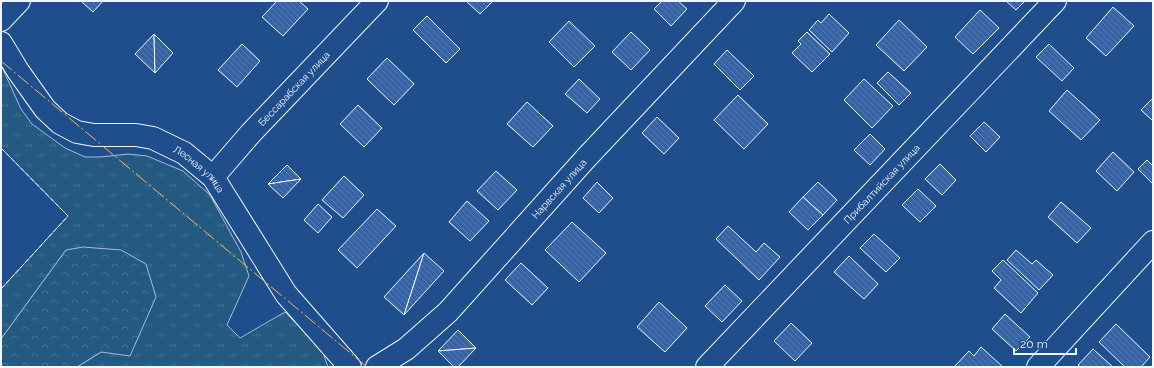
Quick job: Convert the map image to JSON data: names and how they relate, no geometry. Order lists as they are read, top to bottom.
{
  "streets": {
    "street": [
      "Бессарабская улица",
      "Лесная улица",
      "Прибалтийская улица",
      "Нарвская улица"
    ]
  },
  "crossings": [
    ["Бессарабская улица", "Лесная улица"]
  ],
  "scale_bar": "20 m"
}
